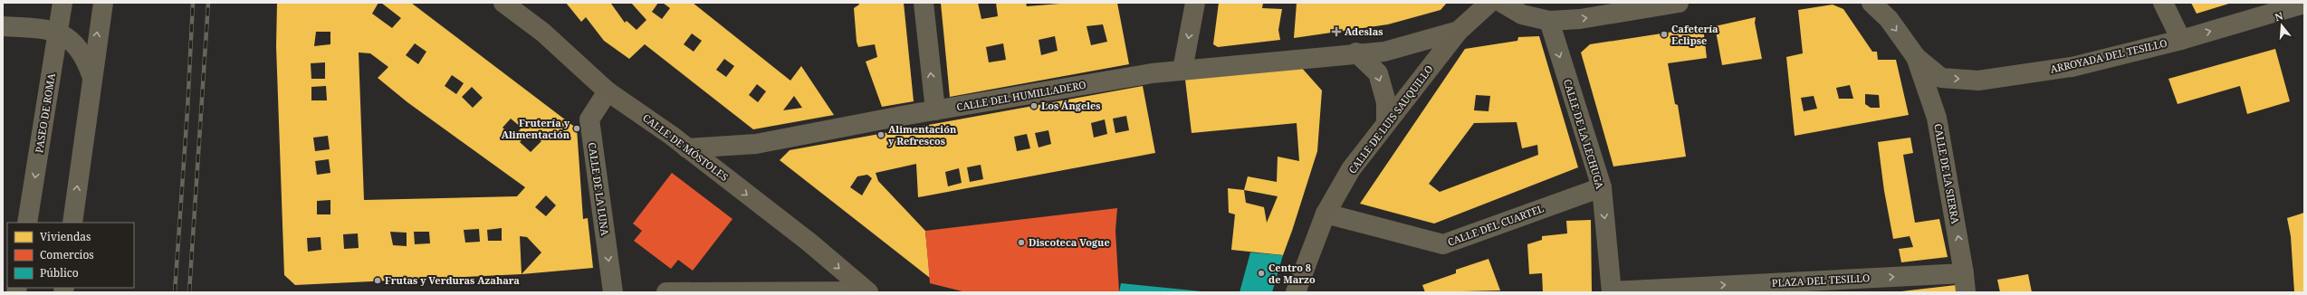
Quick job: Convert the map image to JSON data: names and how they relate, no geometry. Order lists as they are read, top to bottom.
{
  "streets": {
    "main road": ["CALLE DE LUIS SAUQUILLO", "CALLE DE MÓSTOLES"],
    "street": [
      "ARROYADA DEL TESILLO",
      "CALLE DEL HUMILLADERO",
      "PASEO DE ROMA",
      "CALLE DE LA LECHUGA",
      "CALLE DE LA SIERRA",
      "CALLE DE LA LUNA",
      "CALLE DEL CUARTEL",
      "PLAZA DEL TESILLO"
    ]
  },
  "crossings": [
    ["ARROYADA DEL TESILLO", "CALLE DE LA SIERRA"],
    ["CALLE DEL HUMILLADERO", "CALLE DE LUIS SAUQUILLO"],
    ["CALLE DEL HUMILLADERO", "CALLE DE MÓSTOLES"],
    ["CALLE DE LUIS SAUQUILLO", "CALLE DEL CUARTEL"],
    ["CALLE DE LA LECHUGA", "CALLE DEL CUARTEL"],
    ["CALLE DE LA LECHUGA", "PLAZA DEL TESILLO"],
    ["CALLE DE MÓSTOLES", "CALLE DE LA LUNA"],
    ["CALLE DE LA SIERRA", "PLAZA DEL TESILLO"]
  ],
  "one_way": [
    "ARROYADA DEL TESILLO",
    "CALLE DE LA LECHUGA",
    "CALLE DE MÓSTOLES",
    "CALLE DE LA SIERRA",
    "CALLE DE LA LUNA",
    "PLAZA DEL TESILLO"
  ],
  "places": {
    "health": ["Adeslas"],
    "other": [
      "Cafetería Eclipse",
      "Los Ángeles",
      "Frutería y Alimentación",
      "Alimentación y Refrescos",
      "Discoteca Vogue",
      "Centro 8 de Marzo",
      "Frutas y Verduras Azahara"
    ]
  },
  "legend": ["Viviendas", "Comercios", "Público"],
  "north": "top"
}
